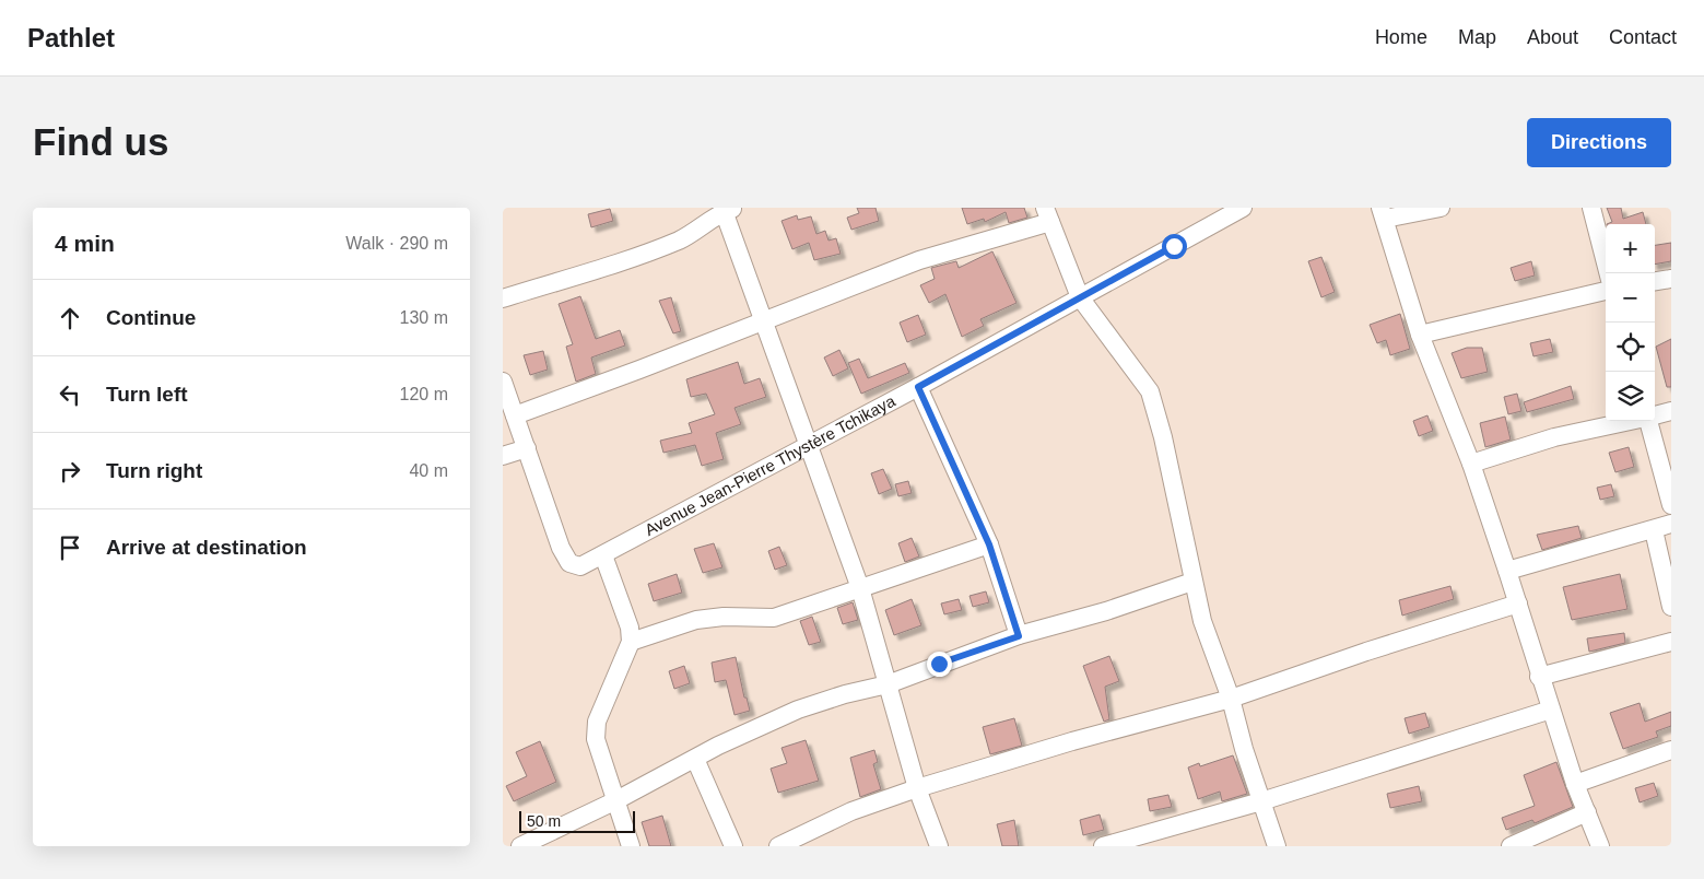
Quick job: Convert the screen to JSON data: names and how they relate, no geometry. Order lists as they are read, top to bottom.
{
  "streets": {
    "street": ["Avenue Jean-Pierre Thystère Tchikaya"]
  },
  "scale_bar": "50 m",
  "page": {
    "header": "Pathlet",
    "nav": [
      "Home",
      "Map",
      "About",
      "Contact"
    ],
    "buttons": "Directions",
    "title": "Find us",
    "heading": ["4 min", "Walk · 290 m"],
    "map_buttons": ["+", "−"],
    "list": [
      ["Continue", "130 m"],
      ["Turn left", "120 m"],
      ["Turn right", "40 m"],
      "Arrive at destination"
    ],
    "scale": "50 m"
  }
}
